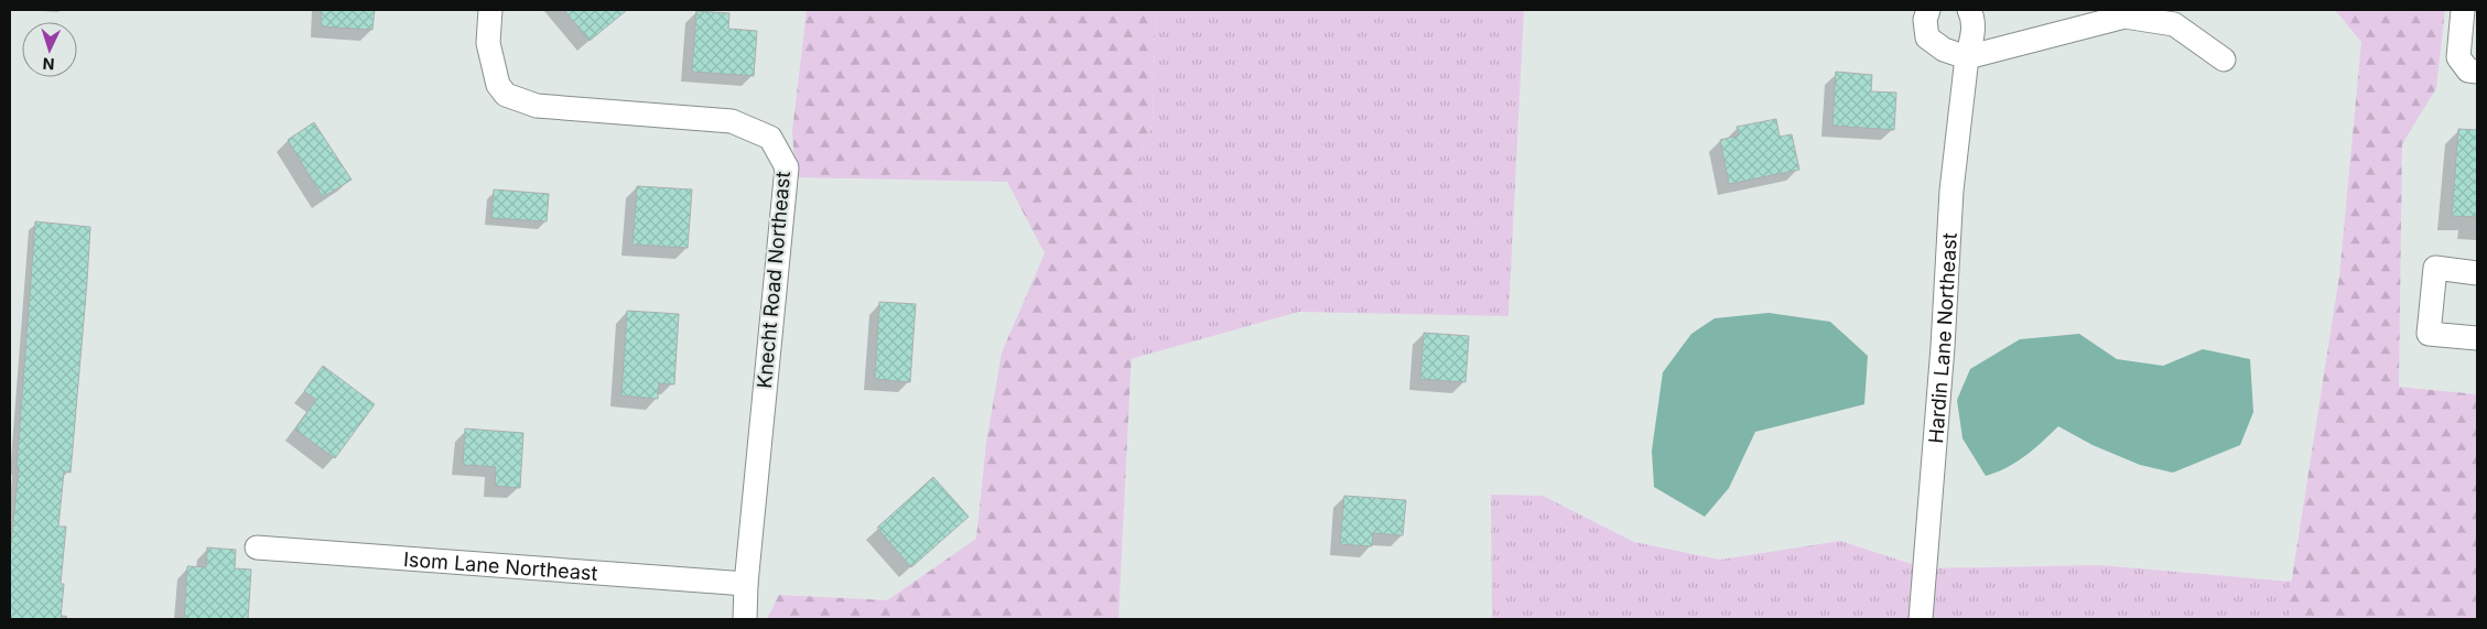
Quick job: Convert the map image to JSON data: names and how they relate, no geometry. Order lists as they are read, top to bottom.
{
  "streets": {
    "street": ["Knecht Road Northeast", "Hardin Lane Northeast", "Isom Lane Northeast"]
  },
  "crossings": [
    ["Knecht Road Northeast", "Isom Lane Northeast"]
  ],
  "north": "bottom"
}
